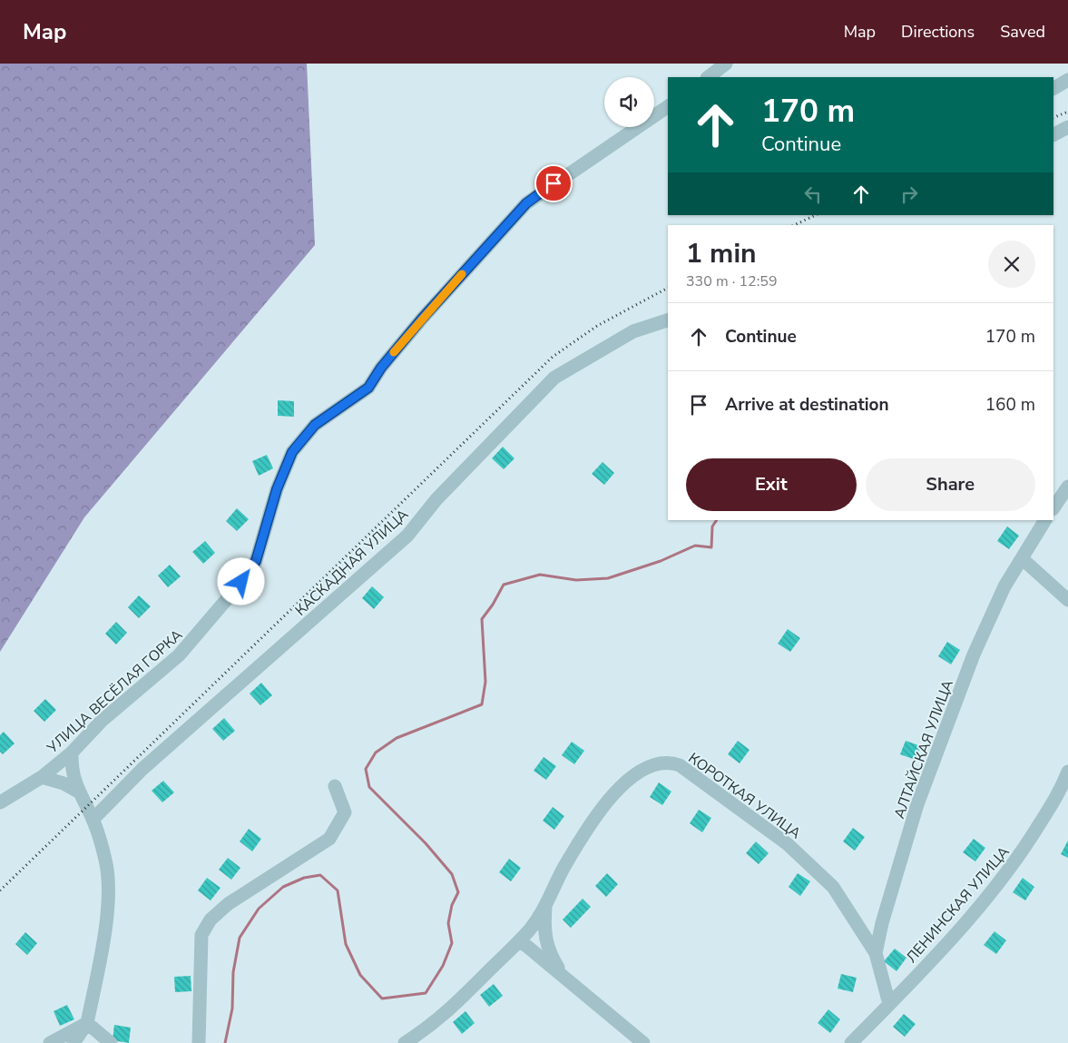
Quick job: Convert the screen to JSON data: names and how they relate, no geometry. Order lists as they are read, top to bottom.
{
  "streets": {
    "street": [
      "КАСКАДНАЯ УЛИЦА",
      "УЛИЦА ВЕСЁЛАЯ ГОРКА",
      "АЛТАЙСКАЯ УЛИЦА",
      "КОРОТКАЯ УЛИЦА",
      "ЛЕНИНСКАЯ УЛИЦА"
    ]
  },
  "crossings": [
    ["АЛТАЙСКАЯ УЛИЦА", "КОРОТКАЯ УЛИЦА"],
    ["АЛТАЙСКАЯ УЛИЦА", "ЛЕНИНСКАЯ УЛИЦА"]
  ],
  "page": {
    "header": "Map",
    "nav": ["Map", "Directions", "Saved"],
    "turn": ["170 m", "Continue"],
    "heading": ["1 min", "330 m · 12:59"],
    "list": [
      {
        "name": "Continue",
        "value": "170 m"
      },
      {
        "name": "Arrive at destination",
        "value": "160 m"
      }
    ],
    "buttons": ["Exit", "Share"]
  }
}
